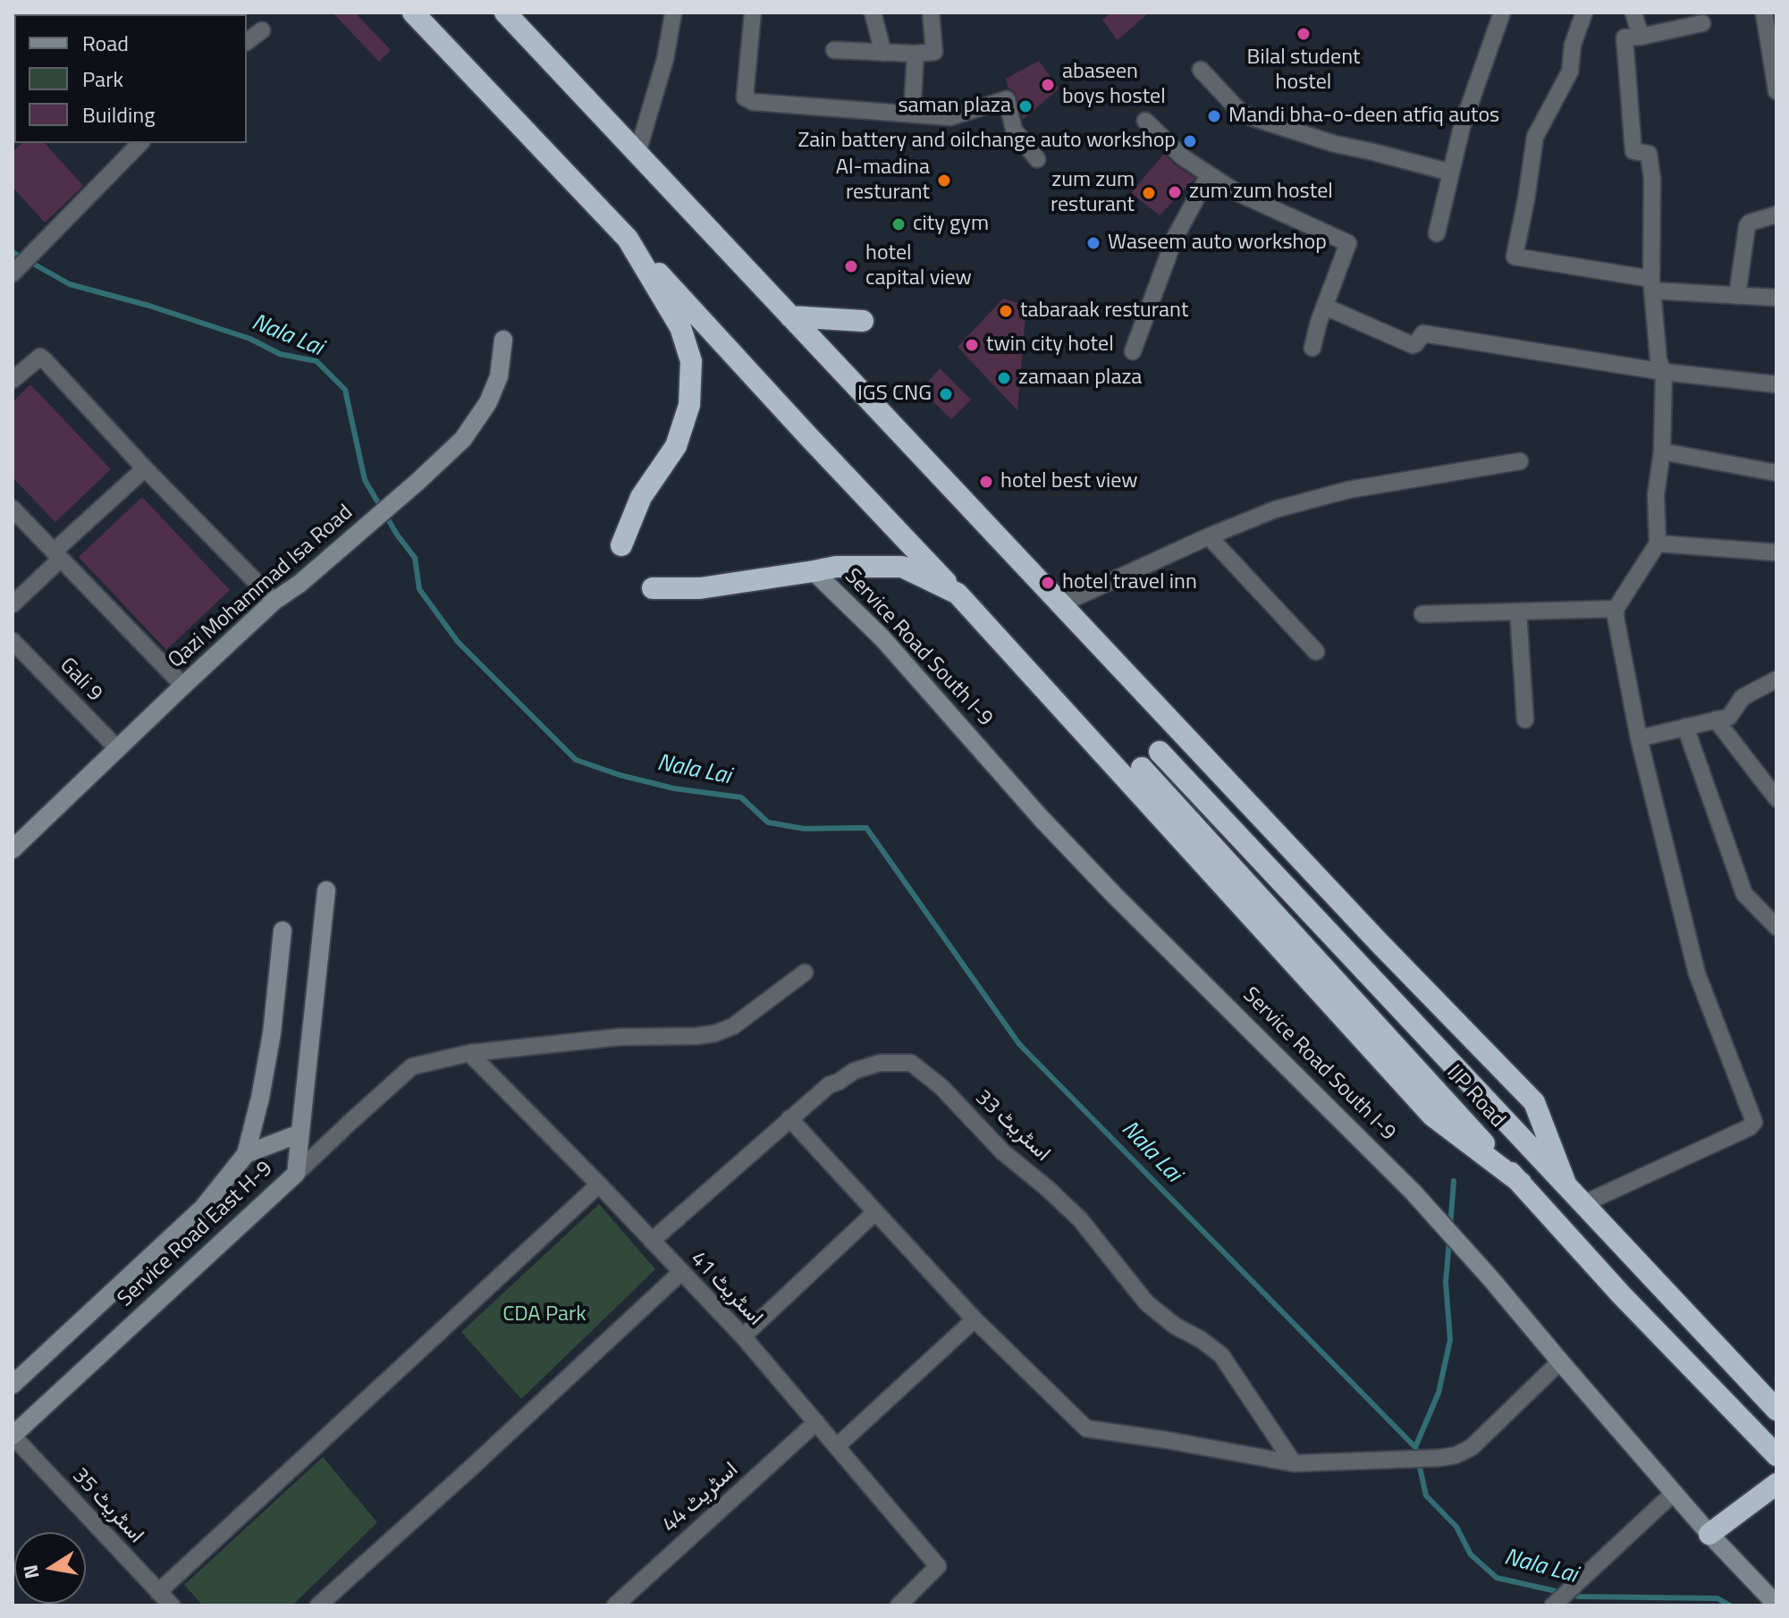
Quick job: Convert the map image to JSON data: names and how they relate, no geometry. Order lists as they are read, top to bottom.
{
  "streets": {
    "highway": ["IJP Road"],
    "street": [
      "Qazi Mohammad Isa Road",
      "Service Road South I-9",
      "Gali 9",
      "اسٹریٹ 33",
      "Service Road East H-9",
      "اسٹریٹ 41",
      "اسٹریٹ 44",
      "اسٹریٹ 35"
    ]
  },
  "crossings": [
    ["Qazi Mohammad Isa Road", "Gali 9"],
    ["اسٹریٹ 33", "اسٹریٹ 41"],
    ["Service Road East H-9", "اسٹریٹ 35"],
    ["اسٹریٹ 41", "اسٹریٹ 44"]
  ],
  "water": ["Nala Lai"],
  "parks": ["CDA Park"],
  "places": [
    "Bilal student hostel",
    "abaseen boys hostel",
    "saman plaza",
    "Mandi bha-o-deen atfiq autos",
    "Zain battery and oilchange auto workshop",
    "Al-madina resturant",
    "zum zum hostel",
    "zum zum resturant",
    "city gym",
    "Waseem auto workshop",
    "hotel capital view",
    "tabaraak resturant",
    "twin city hotel",
    "zamaan plaza",
    "IGS CNG",
    "hotel best view",
    "hotel travel inn"
  ],
  "legend": ["Road", "Park", "Building"],
  "north": "left"
}
